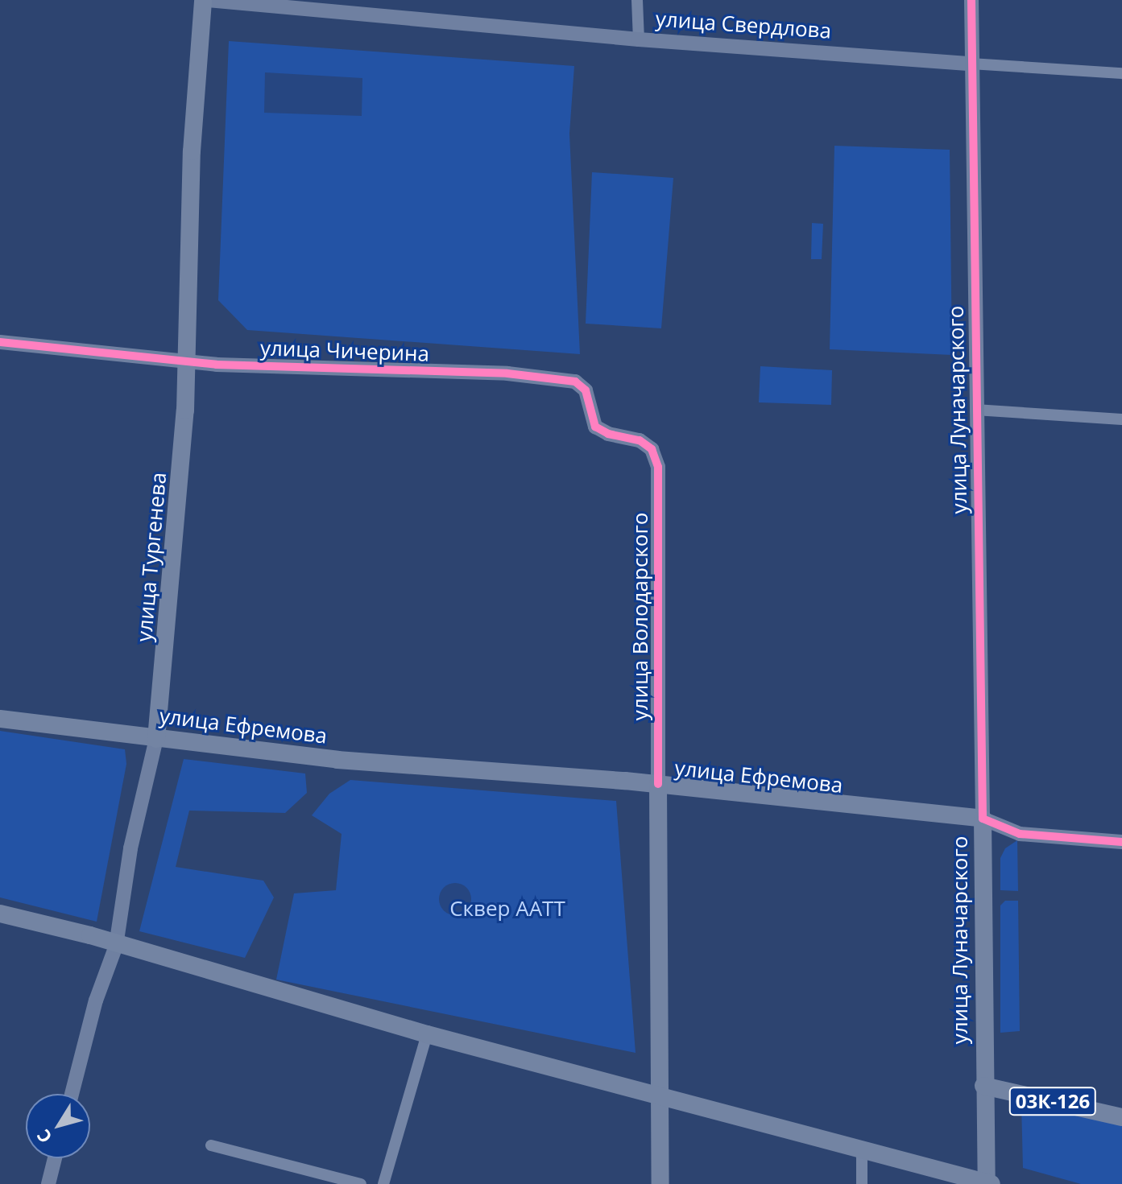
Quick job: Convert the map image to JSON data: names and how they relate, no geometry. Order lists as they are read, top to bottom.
{
  "streets": {
    "main road": [
      "улица Луначарского",
      "улица Тургенева",
      "улица Володарского",
      "улица Ефремова",
      "03К-126"
    ],
    "street": ["улица Свердлова", "улица Чичерина"]
  },
  "crossings": [
    ["улица Свердлова", "улица Луначарского"],
    ["улица Свердлова", "улица Тургенева"],
    ["улица Чичерина", "улица Тургенева"],
    ["улица Чичерина", "улица Володарского"],
    ["улица Луначарского", "улица Ефремова"],
    ["улица Луначарского", "03К-126"],
    ["улица Тургенева", "улица Ефремова"],
    ["улица Володарского", "улица Ефремова"]
  ],
  "parks": ["Сквер ААТТ"],
  "north": "bottom left"
}
